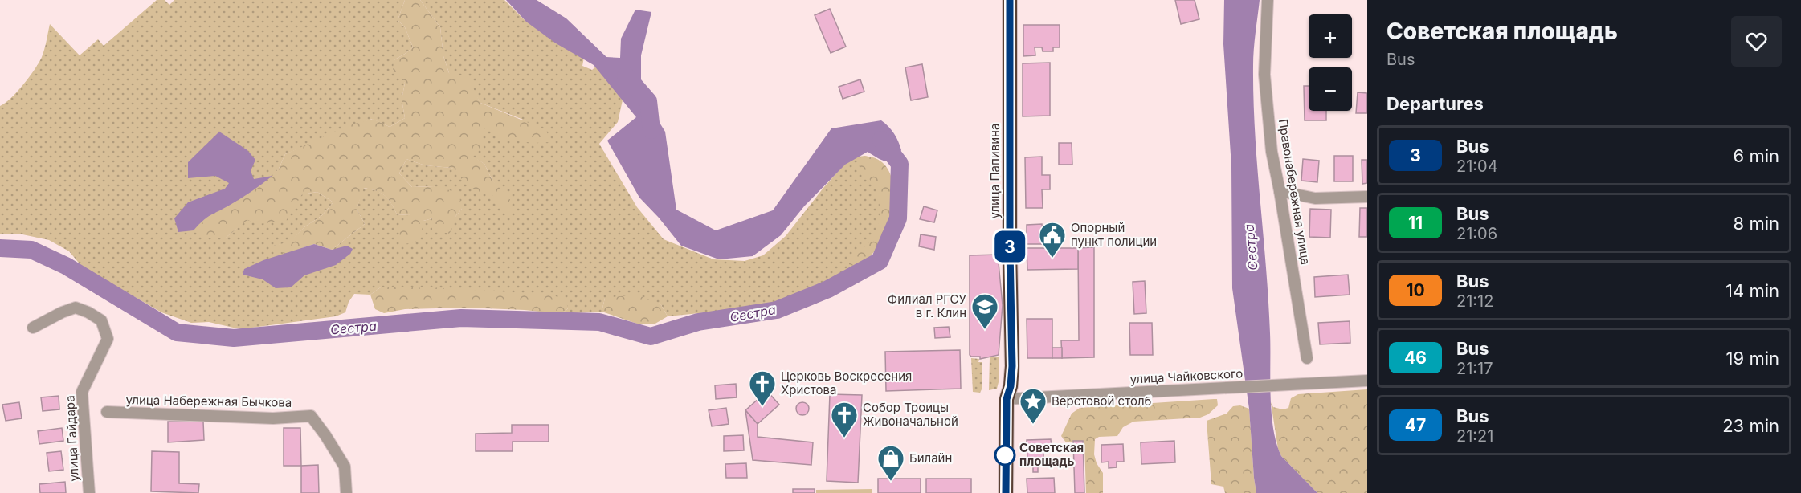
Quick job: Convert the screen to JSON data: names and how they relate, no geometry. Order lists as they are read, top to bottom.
{
  "streets": {
    "highway": ["улица Папивина"],
    "street": [
      "Правонабережная улица",
      "улица Чайковского",
      "улица Набережная Бычкова",
      "улица Гайдара"
    ]
  },
  "crossings": [
    ["улица Папивина", "улица Чайковского"]
  ],
  "water": ["Сестра"],
  "places": {
    "public building": ["Опорный пункт полиции"],
    "school or university": ["Филиал РГСУ в г. Клин"],
    "church": ["Церковь Воскресения Христова", "Собор Троицы Живоначальной"],
    "place": ["Верстовой столб"],
    "other": ["Советская площадь"],
    "shop": ["Билайн"]
  },
  "lines": ["bus line 3"],
  "page": {
    "on_map": "3",
    "heading": [
      ["Советская площадь", "Bus"],
      "Departures"
    ],
    "map_buttons": ["+", "−"],
    "list": [
      {
        "mark": "3",
        "name": "Bus",
        "note": "21:04",
        "value": "6 min"
      },
      {
        "mark": "11",
        "name": "Bus",
        "note": "21:06",
        "value": "8 min"
      },
      {
        "mark": "10",
        "name": "Bus",
        "note": "21:12",
        "value": "14 min"
      },
      {
        "mark": "46",
        "name": "Bus",
        "note": "21:17",
        "value": "19 min"
      },
      {
        "mark": "47",
        "name": "Bus",
        "note": "21:21",
        "value": "23 min"
      }
    ]
  }
}
